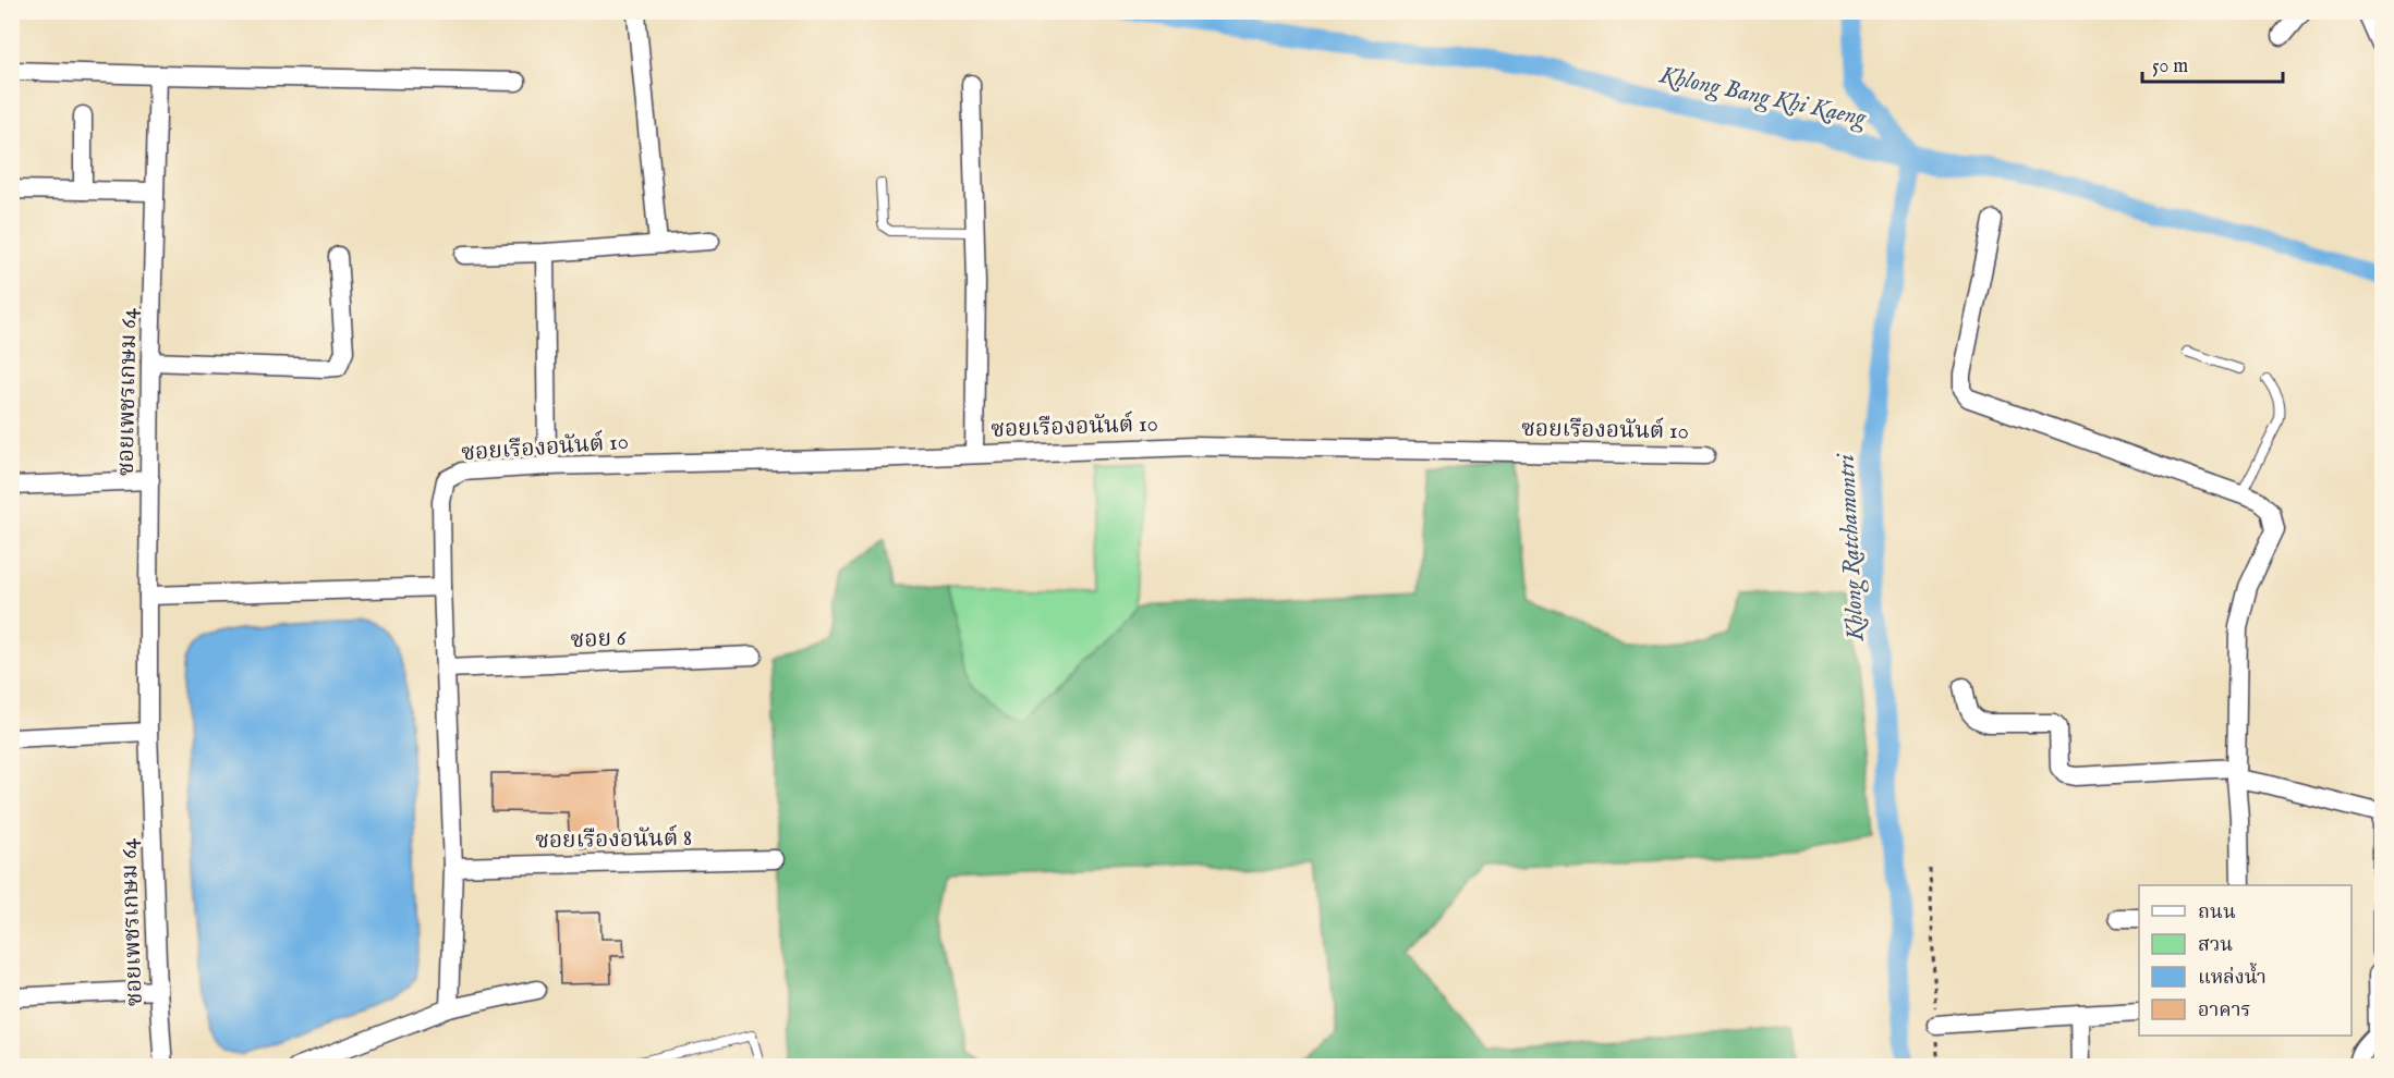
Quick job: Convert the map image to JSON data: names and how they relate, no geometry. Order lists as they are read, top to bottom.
{
  "streets": {
    "street": [
      "ซอยเพชรเกษม 64",
      "ซอยเรืองอนันต์ 10",
      "ซอย 6",
      "ซอยเรืองอนันต์ 8"
    ]
  },
  "water": ["Khlong Bang Khi Kaeng", "Khlong Ratchamontri"],
  "legend": [
    "ถนน",
    "สวน",
    "แหล่งน้ำ",
    "อาคาร"
  ],
  "scale_bar": "50 m"
}
